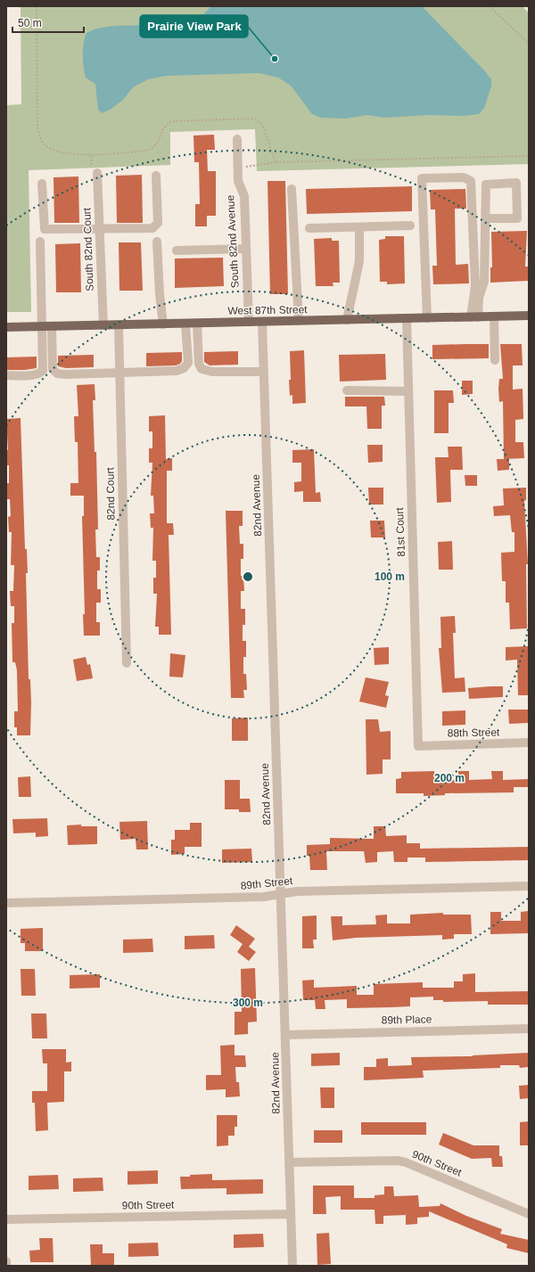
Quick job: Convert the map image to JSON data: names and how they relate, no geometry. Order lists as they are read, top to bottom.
{
  "streets": {
    "main road": ["West 87th Street"],
    "street": [
      "South 82nd Avenue",
      "South 82nd Court",
      "82nd Court",
      "82nd Avenue",
      "81st Court",
      "88th Street",
      "89th Street",
      "89th Place",
      "90th Street"
    ]
  },
  "crossings": [
    ["South 82nd Avenue", "West 87th Street"],
    ["South 82nd Court", "West 87th Street"],
    ["West 87th Street", "82nd Court"],
    ["West 87th Street", "82nd Avenue"],
    ["West 87th Street", "81st Court"],
    ["82nd Avenue", "89th Street"],
    ["82nd Avenue", "89th Place"],
    ["82nd Avenue", "90th Street"],
    ["81st Court", "88th Street"]
  ],
  "places": ["Prairie View Park"],
  "scale_bar": "50 m",
  "rings": ["100 m", "200 m", "300 m"]
}
